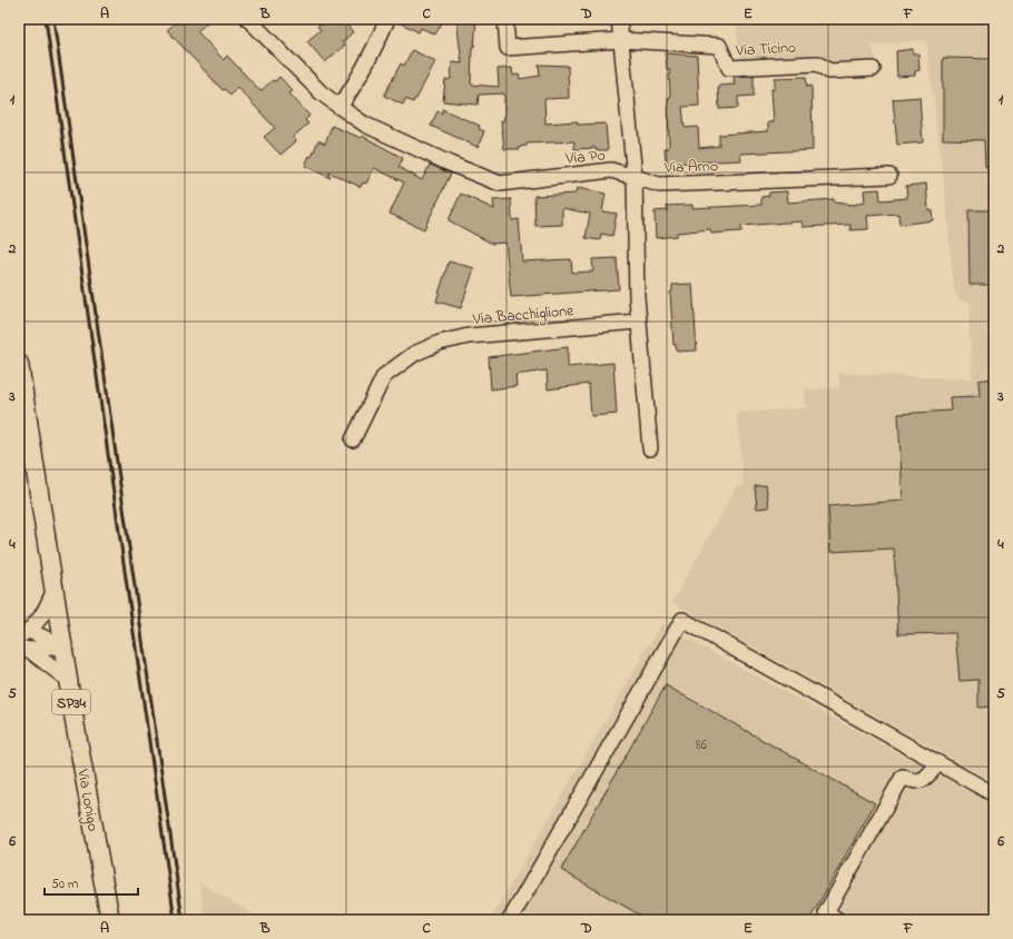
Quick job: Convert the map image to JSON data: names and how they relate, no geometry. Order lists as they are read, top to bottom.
{
  "streets": {
    "main road": ["SP34", "Via Lonigo"],
    "street": [
      "Via Ticino",
      "Via Po",
      "Via Arno",
      "Via Bacchiglione"
    ]
  },
  "crossings": [
    ["Via Po", "Via Arno"]
  ],
  "house_numbers": ["86"],
  "scale_bar": "50 m",
  "grid": {
    "columns": [
      "A",
      "B",
      "C",
      "D",
      "E",
      "F"
    ],
    "rows": [
      "1",
      "2",
      "3",
      "4",
      "5",
      "6"
    ]
  }
}
